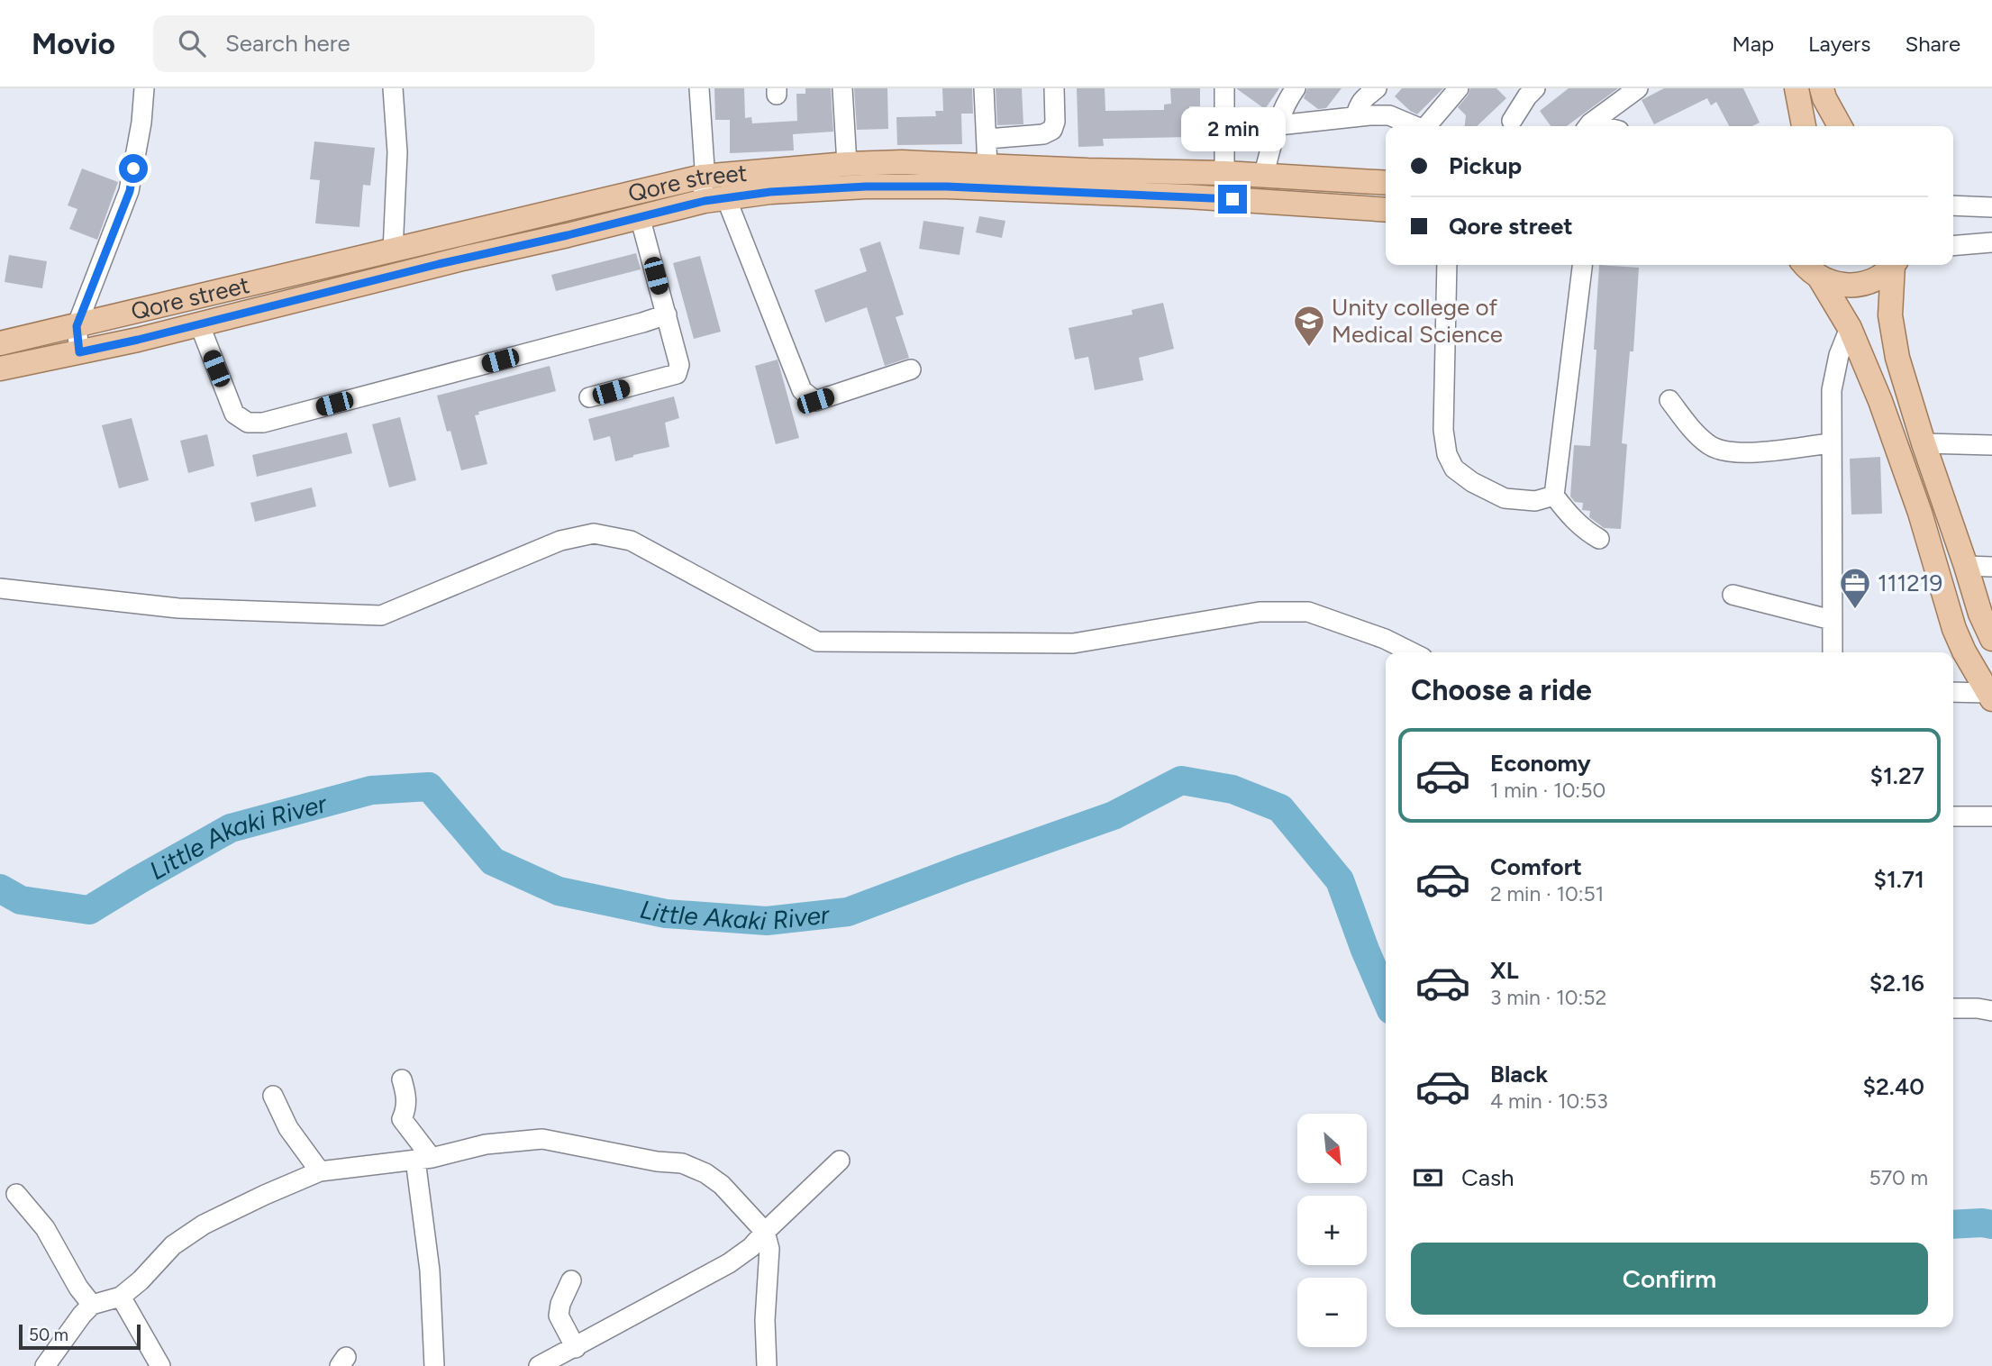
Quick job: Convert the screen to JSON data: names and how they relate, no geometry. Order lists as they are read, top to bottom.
{
  "streets": {
    "main road": ["Qore street"]
  },
  "water": ["Little Akaki River"],
  "places": {
    "school or university": ["Unity college of Medical Science"],
    "office": ["111219"]
  },
  "scale_bar": "50 m",
  "north": "bottom right",
  "page": {
    "header": "Movio",
    "search": "Search here",
    "nav": ["Map", "Layers", "Share"],
    "bubble": "2 min",
    "banner": ["Pickup", "Qore street"],
    "heading": "Choose a ride",
    "list": [
      {
        "name": "Economy",
        "note": "1 min · 10:50",
        "value": "$1.27"
      },
      {
        "name": "Comfort",
        "note": "2 min · 10:51",
        "value": "$1.71"
      },
      {
        "name": "XL",
        "note": "3 min · 10:52",
        "value": "$2.16"
      },
      {
        "name": "Black",
        "note": "4 min · 10:53",
        "value": "$2.40"
      }
    ],
    "map_buttons": ["+", "−"],
    "pay": ["Cash", "570 m"],
    "buttons": "Confirm",
    "scale": "50 m"
  }
}
